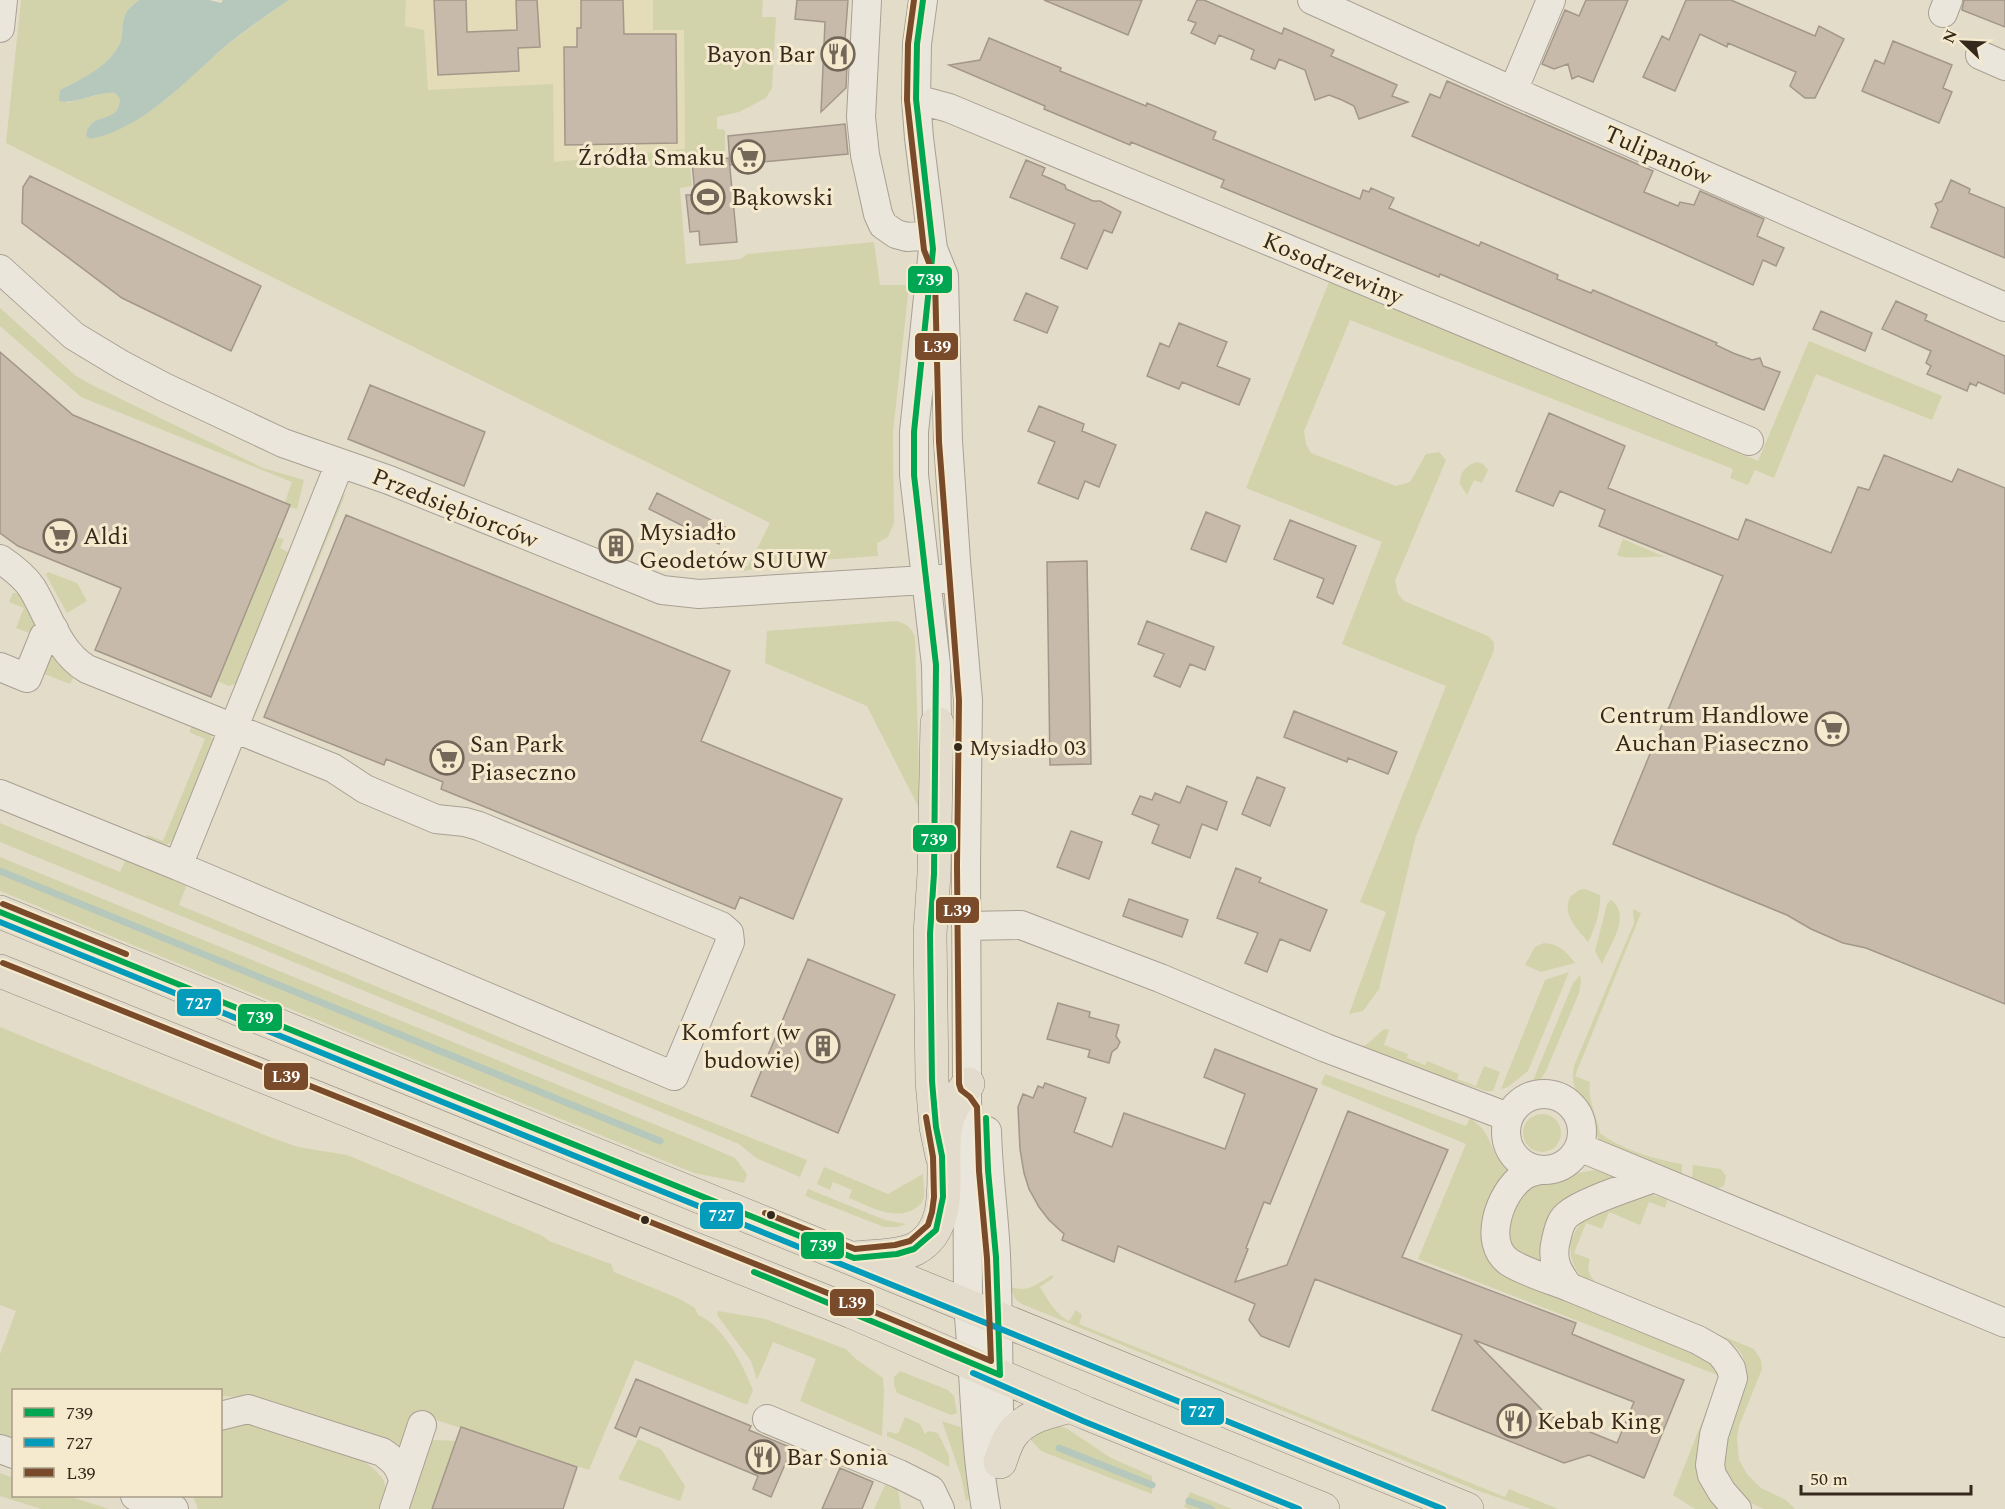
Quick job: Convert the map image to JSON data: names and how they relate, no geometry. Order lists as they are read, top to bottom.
{
  "streets": {
    "street": ["Tulipanów", "Kosodrzewiny", "Przedsiębiorców"]
  },
  "places": {
    "restaurant": ["Bayon Bar", "Kebab King", "Bar Sonia"],
    "supermarket": [
      "Źródła Smaku",
      "Aldi",
      "Centrum Handlowe Auchan Piaseczno",
      "San Park Piaseczno"
    ],
    "sports": ["Bąkowski"],
    "building": ["Mysiadło Geodetów SUUW", "Komfort (w budowie)"],
    "other": ["Mysiadło 03"]
  },
  "lines": ["transit line 739", "transit line L39", "transit line 727"],
  "legend": ["739", "727", "L39"],
  "scale_bar": "50 m",
  "north": "top left"
}
